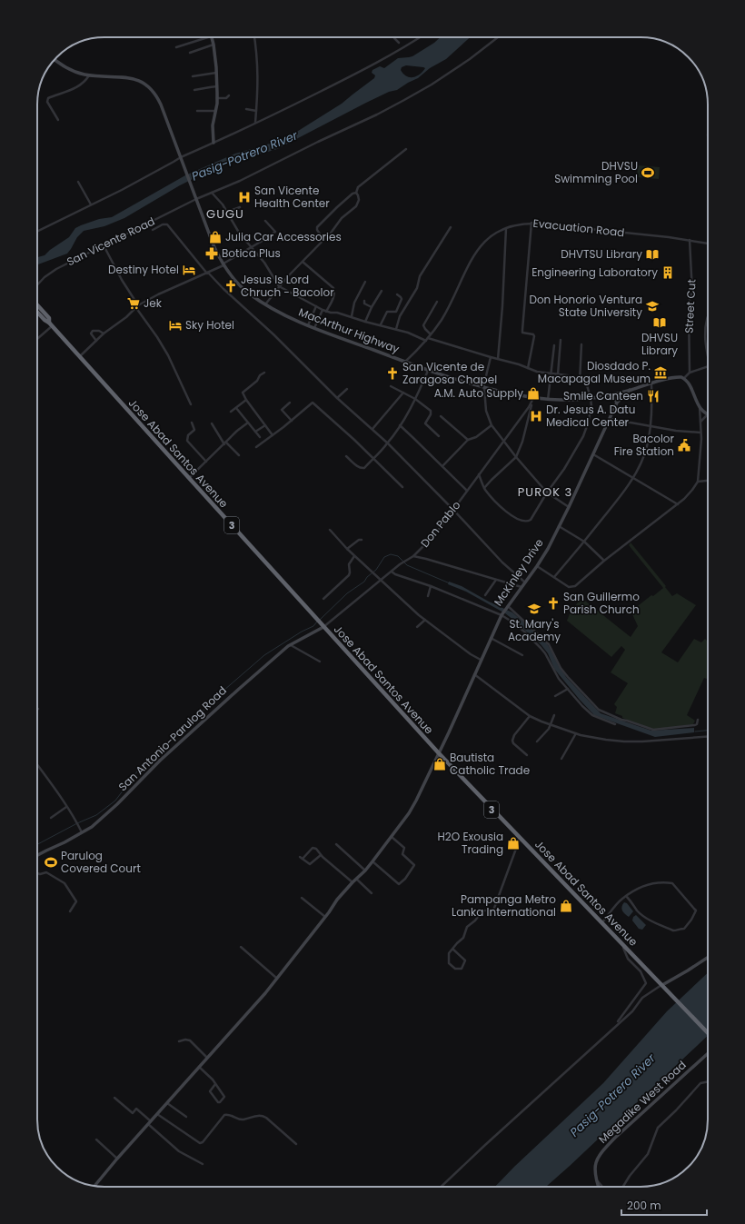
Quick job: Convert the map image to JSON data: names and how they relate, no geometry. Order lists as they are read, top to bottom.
{
  "streets": {
    "highway": ["Jose Abad Santos Avenue", "3"],
    "street": [
      "Evacuation Road",
      "San Vicente Road",
      "Street Cut",
      "MacArthur Highway",
      "Don Pablo",
      "McKinley Drive",
      "San Antonio-Parulog Road",
      "Megadike West Road"
    ]
  },
  "crossings": [
    ["Evacuation Road", "Street Cut"],
    ["Evacuation Road", "MacArthur Highway"],
    ["San Vicente Road", "MacArthur Highway"],
    ["MacArthur Highway", "Don Pablo"],
    ["MacArthur Highway", "McKinley Drive"],
    ["Jose Abad Santos Avenue", "Don Pablo"],
    ["Jose Abad Santos Avenue", "McKinley Drive"],
    ["Jose Abad Santos Avenue", "San Antonio-Parulog Road"],
    ["Don Pablo", "San Antonio-Parulog Road"]
  ],
  "districts": ["GUGU", "PUROK 3"],
  "water": ["Pasig-Potrero River"],
  "places": {
    "sports": ["DHVSU Swimming Pool", "Parulog Covered Court"],
    "hospital": ["San Vicente Health Center", "Dr. Jesus A. Datu Medical Center"],
    "shop": [
      "Julia Car Accessories",
      "A.M. Auto Supply",
      "Bautista Catholic Trade",
      "H2O Exousia Trading",
      "Pampanga Metro Lanka International"
    ],
    "pharmacy": ["Botica Plus"],
    "library": ["DHVTSU Library", "DHVSU Library"],
    "hotel": ["Destiny Hotel", "Sky Hotel"],
    "building": ["Engineering Laboratory"],
    "church": ["Jesus Is Lord Chruch - Bacolor", "San Vicente de Zaragosa Chapel", "San Guillermo Parish Church"],
    "supermarket": ["Jek"],
    "school or university": ["Don Honorio Ventura State University", "St. Mary's Academy"],
    "museum": ["Diosdado P. Macapagal Museum"],
    "restaurant": ["Smile Canteen"],
    "public building": ["Bacolor Fire Station"]
  },
  "scale_bar": "200 m"
}
